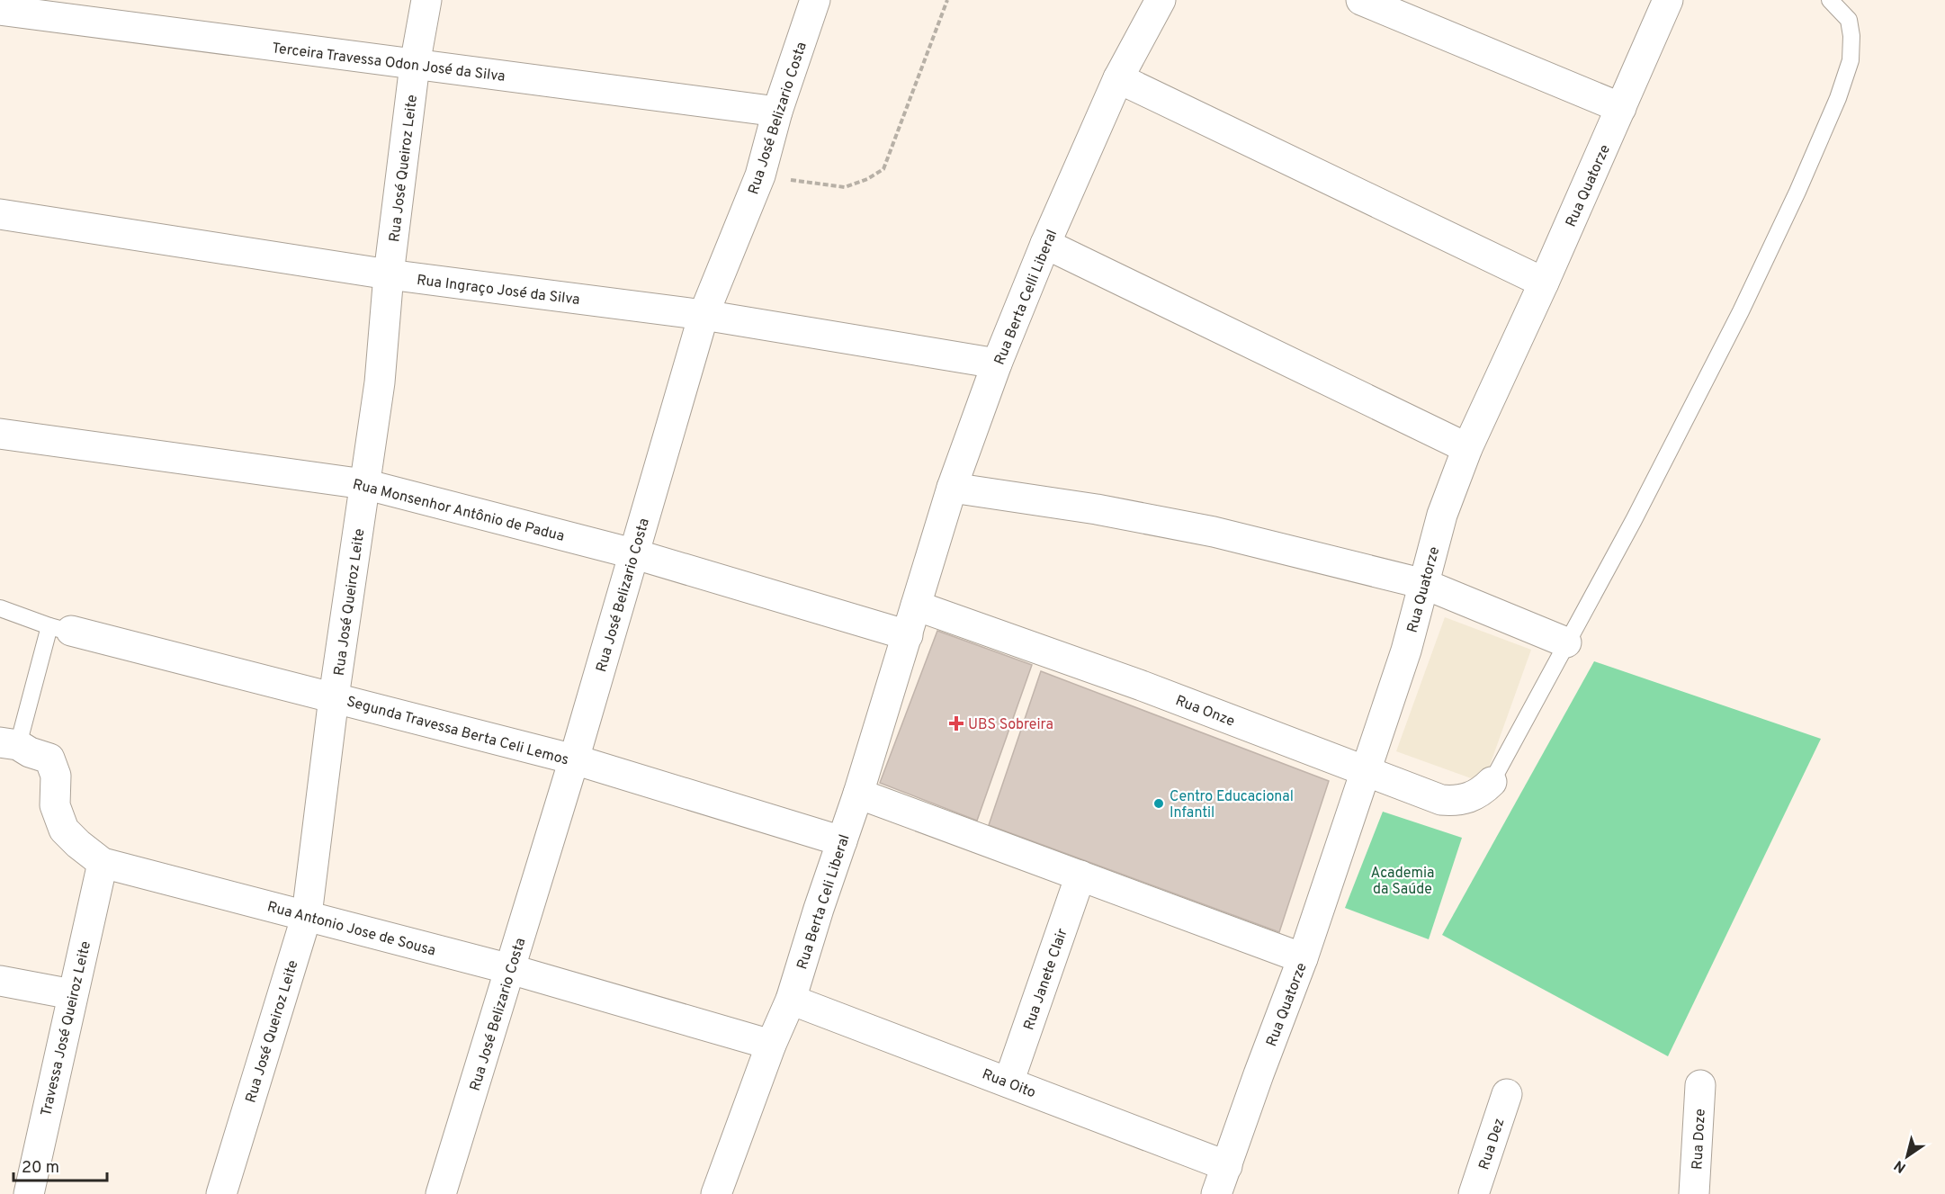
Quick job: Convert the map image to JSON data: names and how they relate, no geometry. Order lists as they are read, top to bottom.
{
  "streets": {
    "street": [
      "Terceira Travessa Odon José da Silva",
      "Rua José Belizario Costa",
      "Rua José Queiroz Leite",
      "Rua Quatorze",
      "Rua Ingraço José da Silva",
      "Rua Berta Celli Liberal",
      "Rua Monsenhor Antônio de Padua",
      "Rua Onze",
      "Segunda Travessa Berta Celi Lemos",
      "Rua Berta Celi Liberal",
      "Rua Antonio Jose de Sousa",
      "Rua Janete Clair",
      "Travessa José Queiroz Leite",
      "Rua Oito",
      "Rua Doze",
      "Rua Dez"
    ]
  },
  "crossings": [
    ["Terceira Travessa Odon José da Silva", "Rua José Belizario Costa"],
    ["Terceira Travessa Odon José da Silva", "Rua José Queiroz Leite"],
    ["Rua José Belizario Costa", "Rua Ingraço José da Silva"],
    ["Rua José Belizario Costa", "Rua Monsenhor Antônio de Padua"],
    ["Rua José Belizario Costa", "Segunda Travessa Berta Celi Lemos"],
    ["Rua José Belizario Costa", "Rua Antonio Jose de Sousa"],
    ["Rua José Queiroz Leite", "Rua Ingraço José da Silva"],
    ["Rua José Queiroz Leite", "Rua Monsenhor Antônio de Padua"],
    ["Rua José Queiroz Leite", "Segunda Travessa Berta Celi Lemos"],
    ["Rua José Queiroz Leite", "Rua Antonio Jose de Sousa"],
    ["Rua Quatorze", "Rua Onze"],
    ["Rua Quatorze", "Rua Oito"],
    ["Rua Ingraço José da Silva", "Rua Berta Celli Liberal"],
    ["Rua Berta Celli Liberal", "Rua Onze"],
    ["Rua Berta Celli Liberal", "Rua Berta Celi Liberal"],
    ["Rua Monsenhor Antônio de Padua", "Rua Berta Celi Liberal"],
    ["Rua Onze", "Rua Berta Celi Liberal"],
    ["Segunda Travessa Berta Celi Lemos", "Rua Berta Celi Liberal"],
    ["Rua Berta Celi Liberal", "Rua Antonio Jose de Sousa"],
    ["Rua Berta Celi Liberal", "Rua Oito"],
    ["Rua Antonio Jose de Sousa", "Travessa José Queiroz Leite"],
    ["Rua Janete Clair", "Rua Oito"]
  ],
  "parks": ["Academia da Saúde"],
  "places": {
    "health": ["UBS Sobreira"],
    "other": ["Centro Educacional Infantil"]
  },
  "scale_bar": "20 m",
  "north": "bottom left"
}
